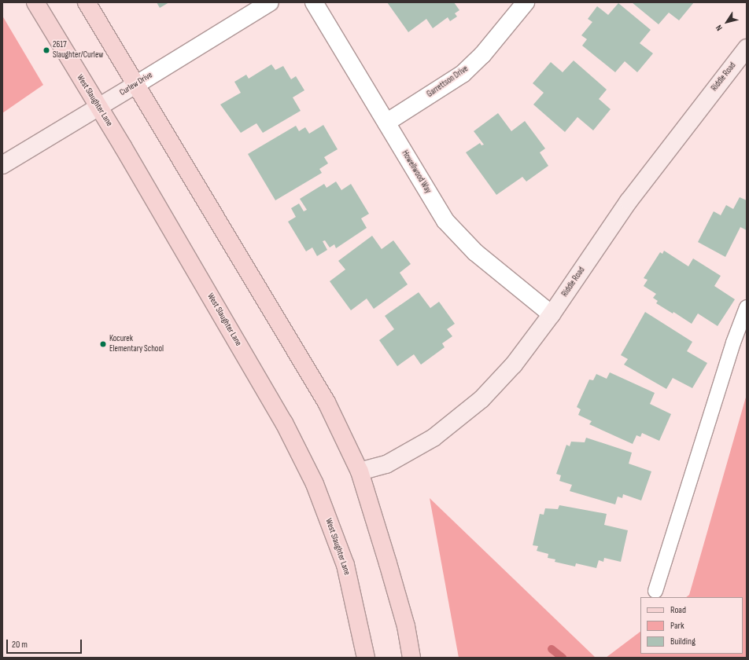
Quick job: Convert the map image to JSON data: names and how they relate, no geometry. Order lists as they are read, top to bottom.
{
  "streets": {
    "main road": ["West Slaughter Lane"],
    "street": [
      "Riddle Road",
      "Garrettson Drive",
      "Curlew Drive",
      "Howellwood Way"
    ]
  },
  "crossings": [
    ["Riddle Road", "Howellwood Way"],
    ["Garrettson Drive", "Howellwood Way"],
    ["Curlew Drive", "West Slaughter Lane"]
  ],
  "places": ["2617 Slaughter/Curlew", "Kocurek Elementary School"],
  "legend": ["Road", "Park", "Building"],
  "scale_bar": "20 m",
  "north": "bottom left"
}
